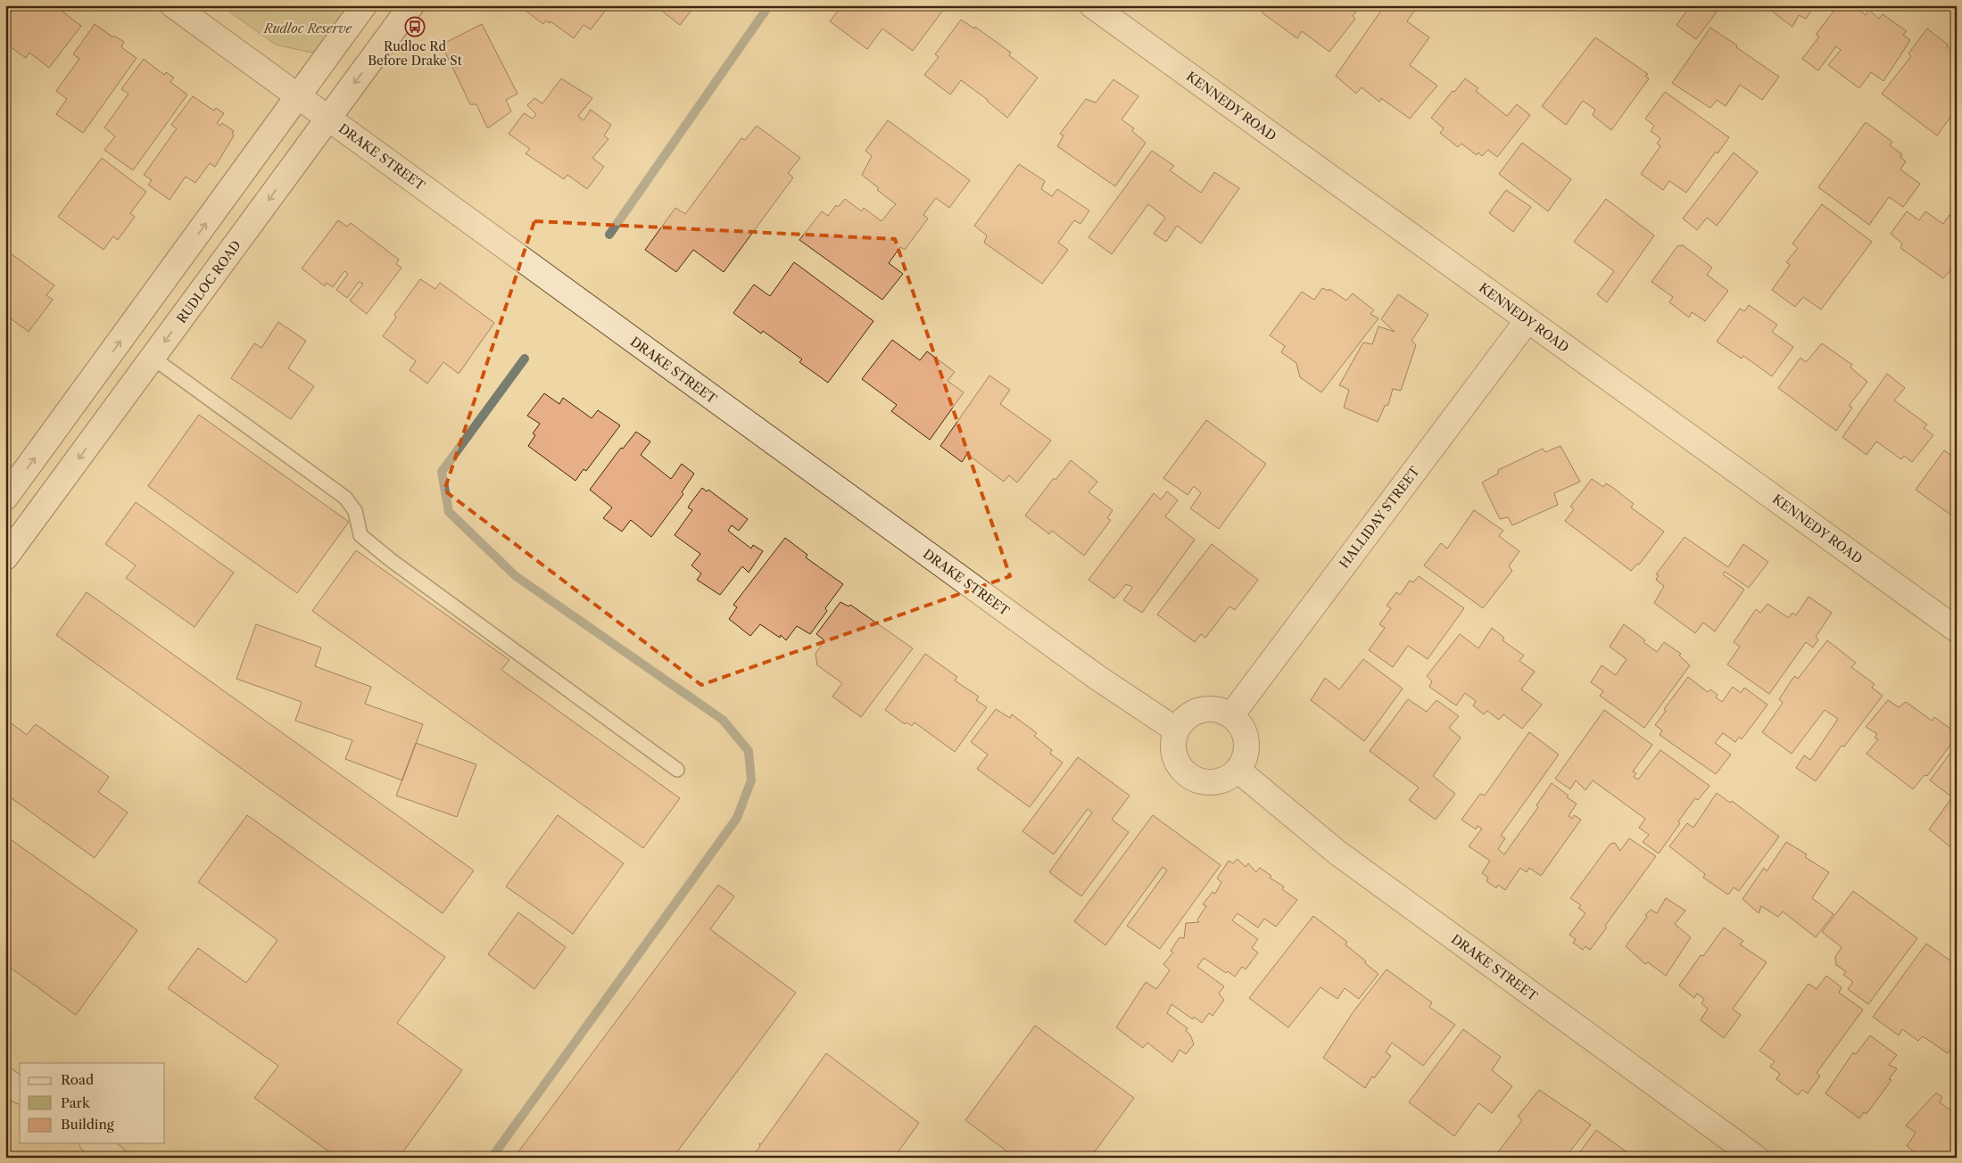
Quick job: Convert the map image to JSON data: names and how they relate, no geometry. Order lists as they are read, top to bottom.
{
  "streets": {
    "street": [
      "KENNEDY ROAD",
      "DRAKE STREET",
      "RUDLOC ROAD",
      "HALLIDAY STREET"
    ]
  },
  "crossings": [
    ["KENNEDY ROAD", "HALLIDAY STREET"],
    ["DRAKE STREET", "RUDLOC ROAD"],
    ["DRAKE STREET", "HALLIDAY STREET"]
  ],
  "parks": ["Rudloc Reserve"],
  "places": {
    "bus stop": ["Rudloc Rd Before Drake St"]
  },
  "legend": ["Road", "Park", "Building"]
}
